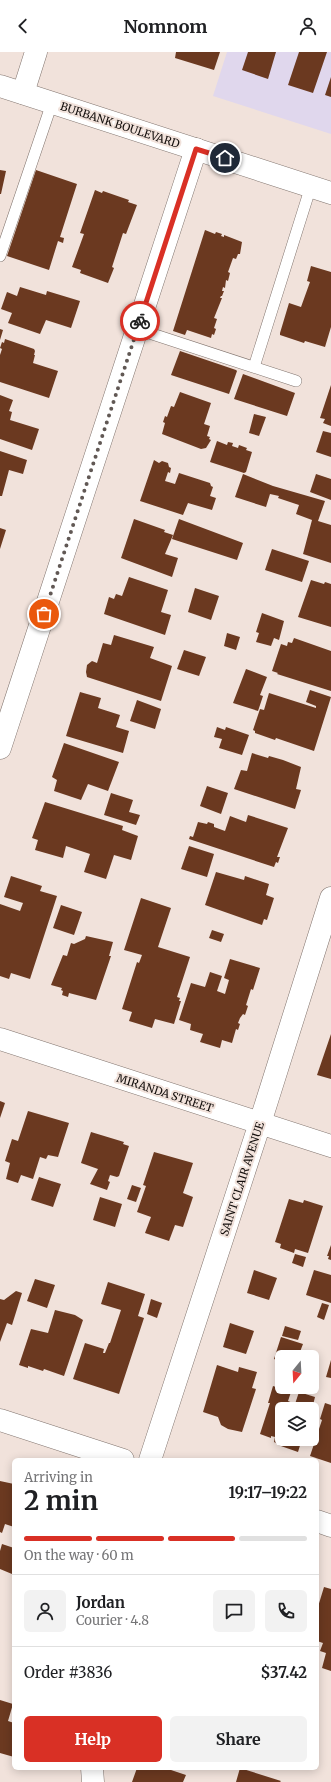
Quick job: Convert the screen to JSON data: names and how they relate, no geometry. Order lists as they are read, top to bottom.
{
  "streets": {
    "street": ["BURBANK BOULEVARD", "MIRANDA STREET", "SAINT CLAIR AVENUE"]
  },
  "crossings": [
    ["MIRANDA STREET", "SAINT CLAIR AVENUE"]
  ],
  "north": "bottom",
  "page": {
    "header": "Nomnom",
    "heading": ["2 min", "Arriving in", "19:17–19:22"],
    "panel": [
      "Jordan",
      "Courier · 4.8",
      "Order #3836",
      "$37.42"
    ],
    "bar": "On the way · 60 m",
    "buttons": ["Help", "Share"]
  }
}
